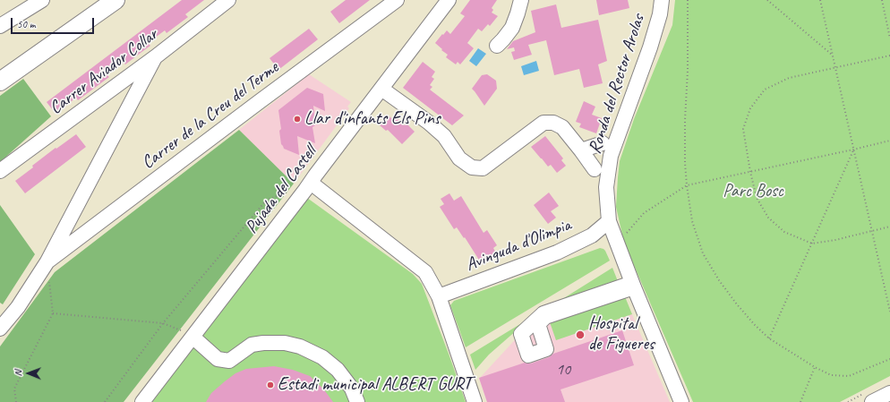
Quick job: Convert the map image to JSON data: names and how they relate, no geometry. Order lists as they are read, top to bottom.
{
  "streets": {
    "street": [
      "Carrer Aviador Collar",
      "Ronda del Rector Arolas",
      "Carrer de la Creu del Terme",
      "Pujada del Castell",
      "Avinguda d'Olimpia"
    ]
  },
  "crossings": [
    ["Ronda del Rector Arolas", "Pujada del Castell"],
    ["Ronda del Rector Arolas", "Avinguda d'Olimpia"]
  ],
  "parks": ["Parc Bosc"],
  "places": ["Llar d'infants Els Pins", "Hospital de Figueres", "Estadi municipal ALBERT GURT"],
  "house_numbers": ["10"],
  "scale_bar": "50 m",
  "north": "left"
}
